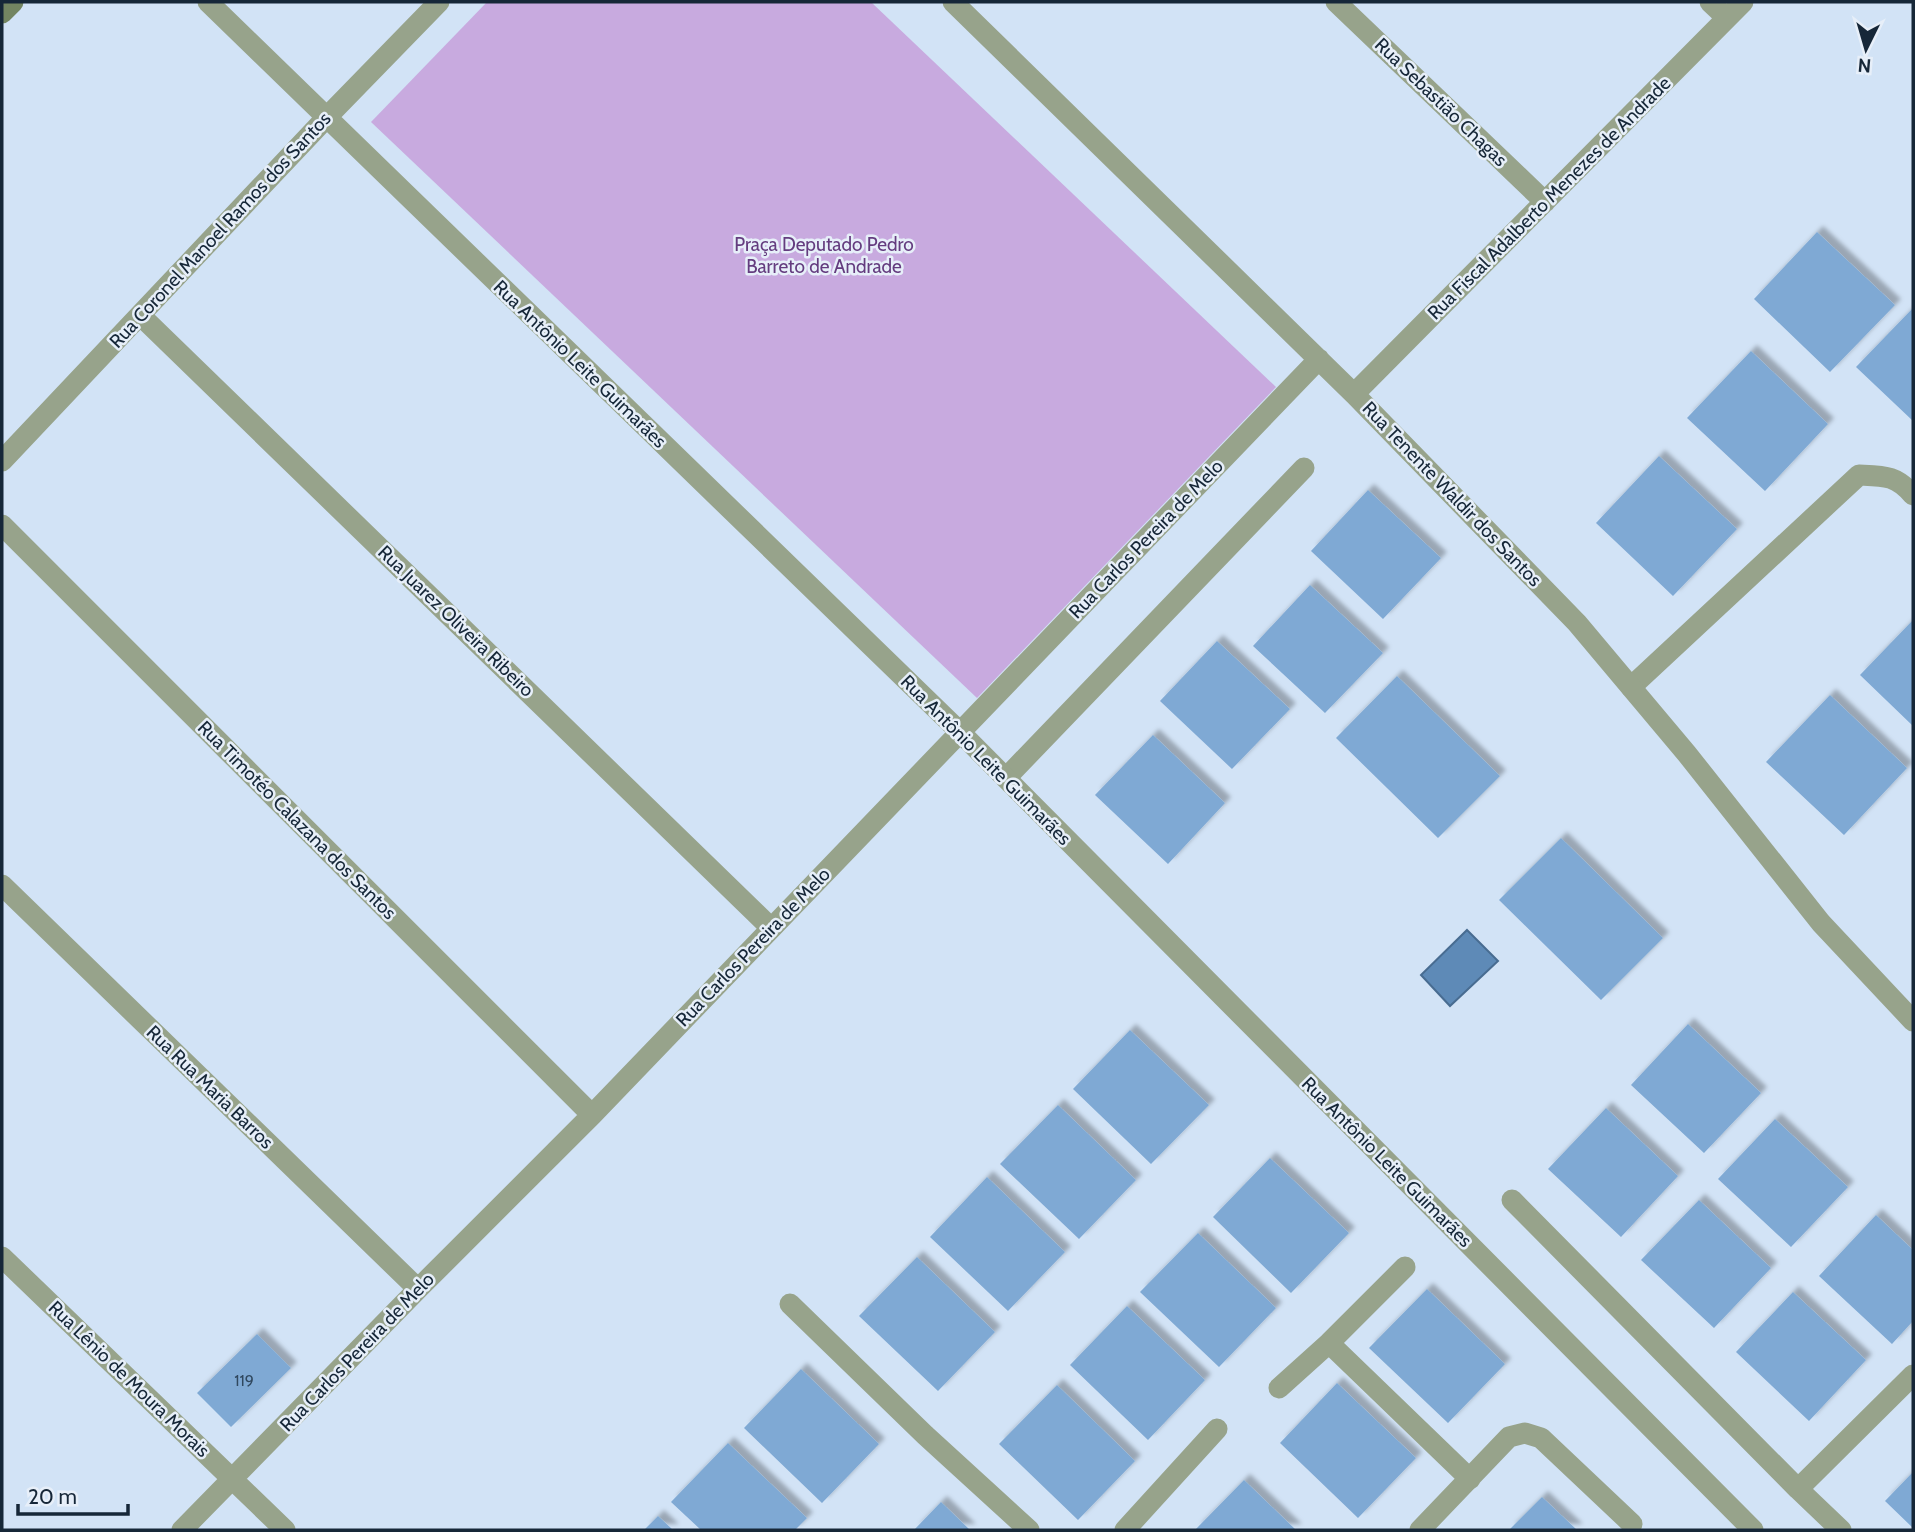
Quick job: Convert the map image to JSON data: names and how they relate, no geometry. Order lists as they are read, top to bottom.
{
  "streets": {
    "street": [
      "Rua Sebastião Chagas",
      "Rua Fiscal Adalberto Menezes de Andrade",
      "Rua Coronel Manoel Ramos dos Santos",
      "Rua Antônio Leite Guimarães",
      "Rua Tenente Waldir dos Santos",
      "Rua Carlos Pereira de Melo",
      "Rua Juarez Oliveira Ribeiro",
      "Rua Timotéo Calazana dos Santos",
      "Rua Rua Maria Barros",
      "Rua Lênio de Moura Morais"
    ]
  },
  "crossings": [
    ["Rua Sebastião Chagas", "Rua Fiscal Adalberto Menezes de Andrade"],
    ["Rua Fiscal Adalberto Menezes de Andrade", "Rua Tenente Waldir dos Santos"],
    ["Rua Coronel Manoel Ramos dos Santos", "Rua Antônio Leite Guimarães"],
    ["Rua Coronel Manoel Ramos dos Santos", "Rua Juarez Oliveira Ribeiro"],
    ["Rua Antônio Leite Guimarães", "Rua Carlos Pereira de Melo"],
    ["Rua Tenente Waldir dos Santos", "Rua Carlos Pereira de Melo"],
    ["Rua Carlos Pereira de Melo", "Rua Juarez Oliveira Ribeiro"],
    ["Rua Carlos Pereira de Melo", "Rua Timotéo Calazana dos Santos"],
    ["Rua Carlos Pereira de Melo", "Rua Rua Maria Barros"],
    ["Rua Carlos Pereira de Melo", "Rua Lênio de Moura Morais"]
  ],
  "parks": ["Praça Deputado Pedro Barreto de Andrade"],
  "house_numbers": ["119"],
  "scale_bar": "20 m",
  "north": "bottom"
}
